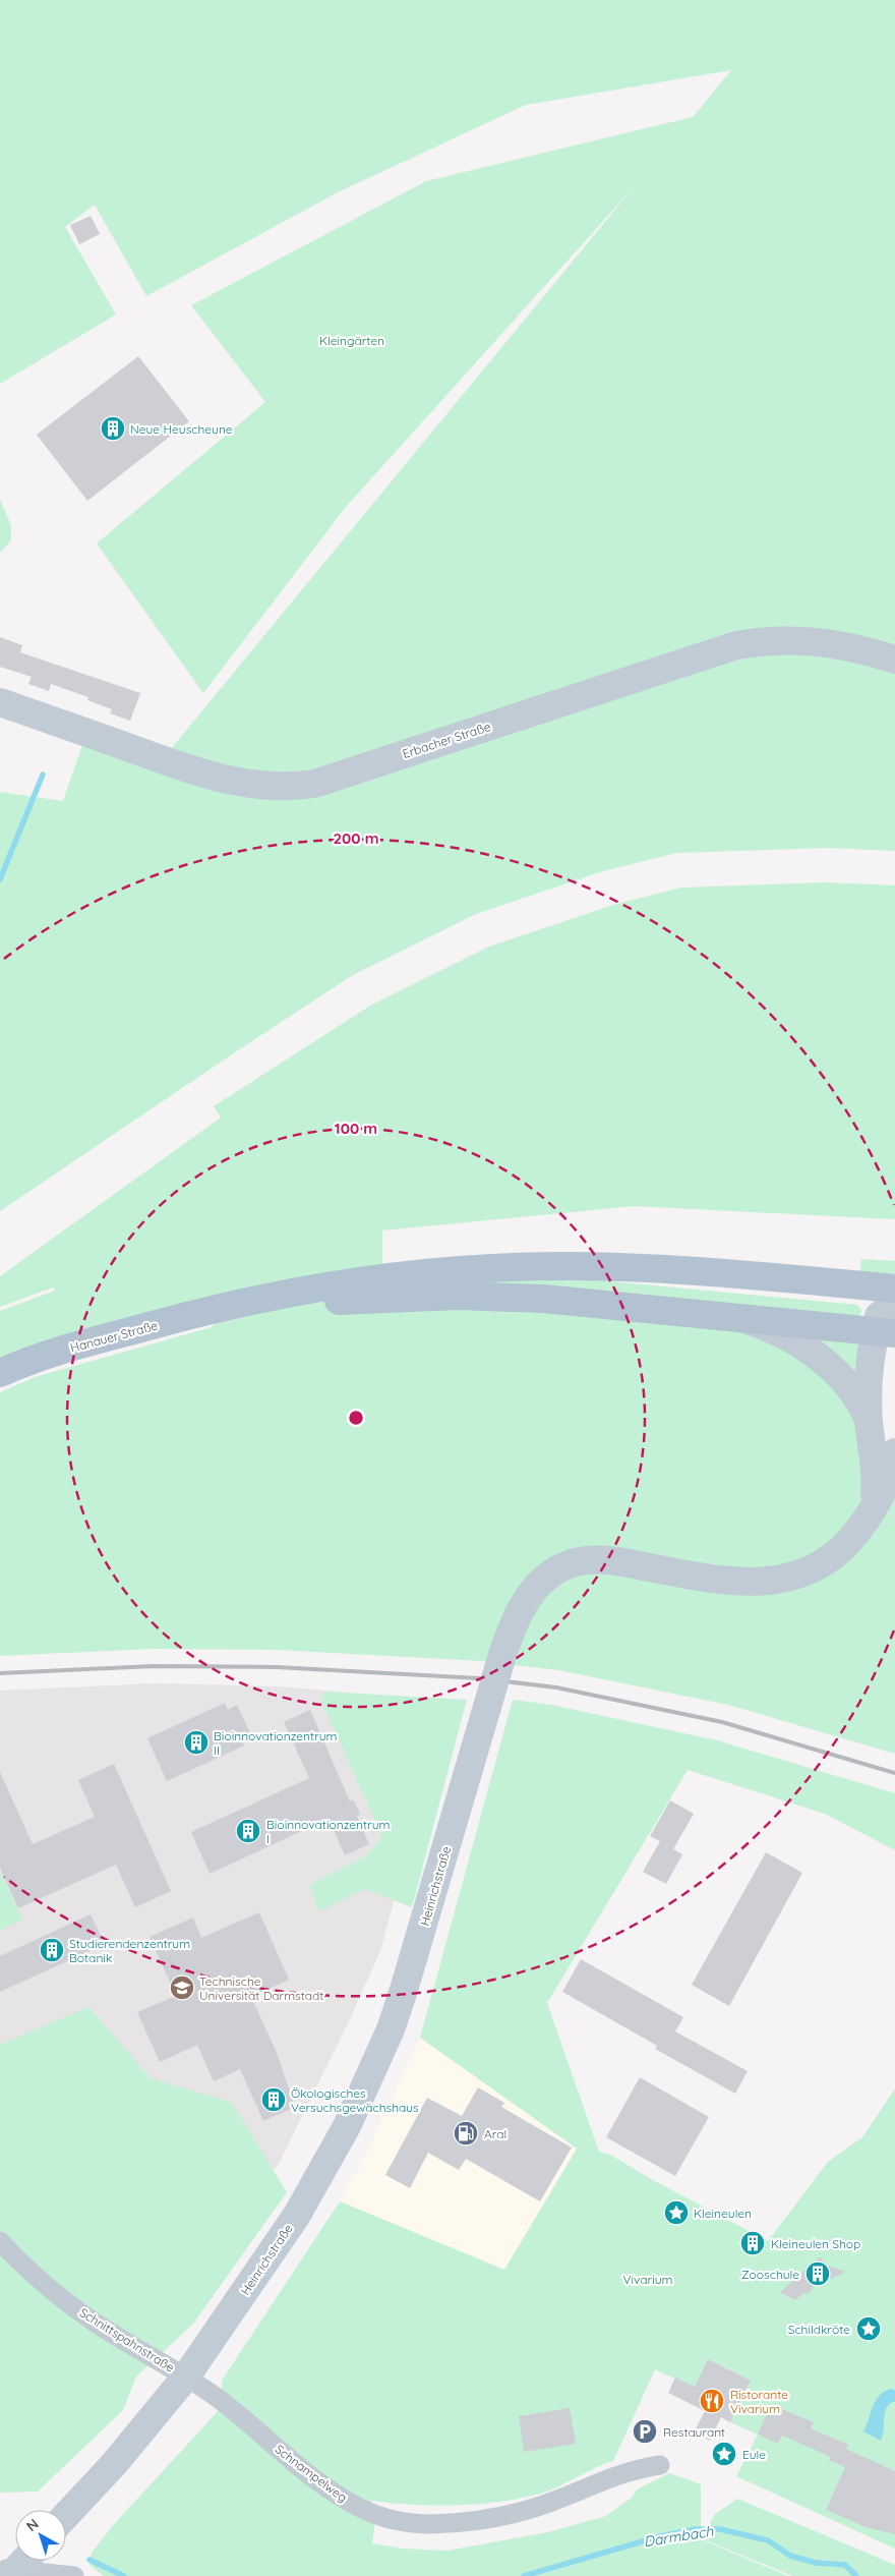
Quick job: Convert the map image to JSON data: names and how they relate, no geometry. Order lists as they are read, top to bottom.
{
  "streets": {
    "main road": ["Erbacher Straße", "Hanauer Straße", "Heinrichstraße"],
    "street": ["Schnittspahnstraße", "Schnampelweg"]
  },
  "crossings": [
    ["Heinrichstraße", "Schnittspahnstraße"],
    ["Heinrichstraße", "Schnampelweg"],
    ["Schnittspahnstraße", "Schnampelweg"]
  ],
  "water": ["Darmbach"],
  "parks": ["Kleingärten", "Vivarium"],
  "places": {
    "building": [
      "Neue Heuscheune",
      "Bioinnovationzentrum II",
      "Bioinnovationzentrum I",
      "Studierendenzentrum Botanik",
      "Ökologisches Versuchsgewächshaus",
      "Kleineulen Shop",
      "Zooschule"
    ],
    "school or university": ["Technische Universität Darmstadt"],
    "fuel station": ["Aral"],
    "place": ["Kleineulen", "Schildkröte", "Eule"],
    "restaurant": ["Ristorante Vivarium"],
    "parking": ["Restaurant"]
  },
  "north": "top left",
  "rings": ["200 m", "100 m"]
}
